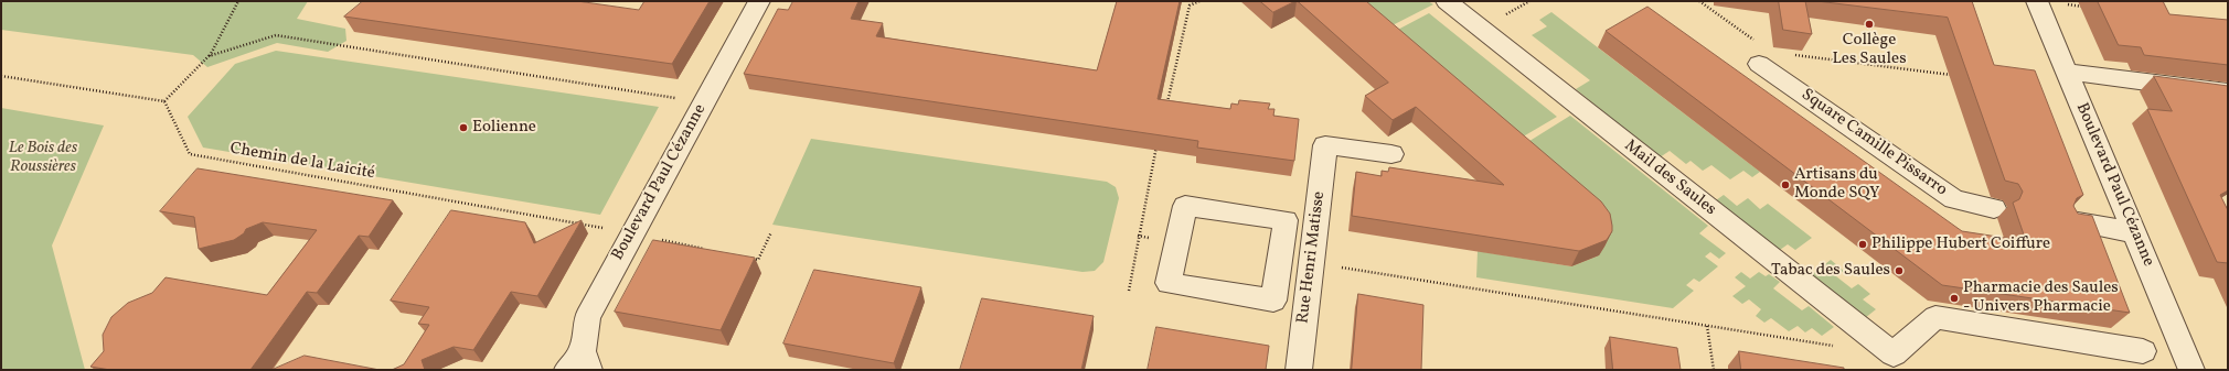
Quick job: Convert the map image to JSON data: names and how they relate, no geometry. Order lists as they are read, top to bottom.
{
  "streets": {
    "street": [
      "Square Camille Pissarro",
      "Mail des Saules",
      "Boulevard Paul Cézanne",
      "Rue Henri Matisse"
    ],
    "path": ["Chemin de la Laicité"]
  },
  "crossings": [
    ["Chemin de la Laicité", "Boulevard Paul Cézanne"]
  ],
  "parks": ["Le Bois des Roussières"],
  "places": [
    "Collège Les Saules",
    "Eolienne",
    "Artisans du Monde SQY",
    "Philippe Hubert Coiffure",
    "Tabac des Saules",
    "Pharmacie des Saules - Univers Pharmacie"
  ]
}
